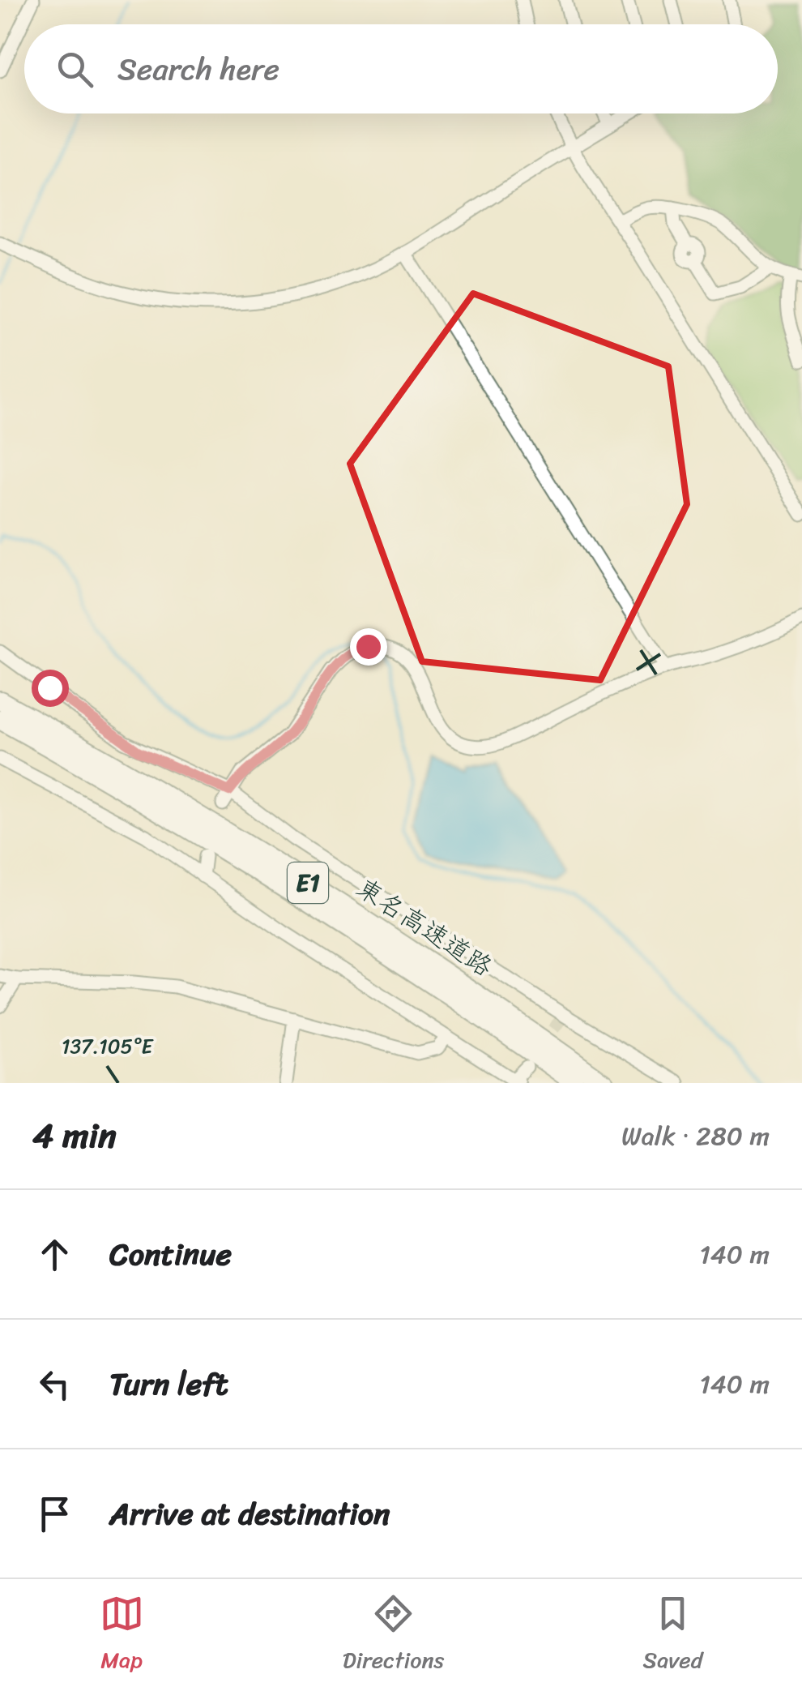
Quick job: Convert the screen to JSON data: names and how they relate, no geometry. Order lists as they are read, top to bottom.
{
  "streets": {
    "highway": ["E1", "東名高速道路"]
  },
  "page": {
    "search": "Search here",
    "heading": ["4 min", "Walk · 280 m"],
    "list": [
      ["Continue", "140 m"],
      ["Turn left", "140 m"],
      "Arrive at destination"
    ],
    "nav": ["Map", "Directions", "Saved"]
  },
  "coordinates": ["137.105°E"]
}
